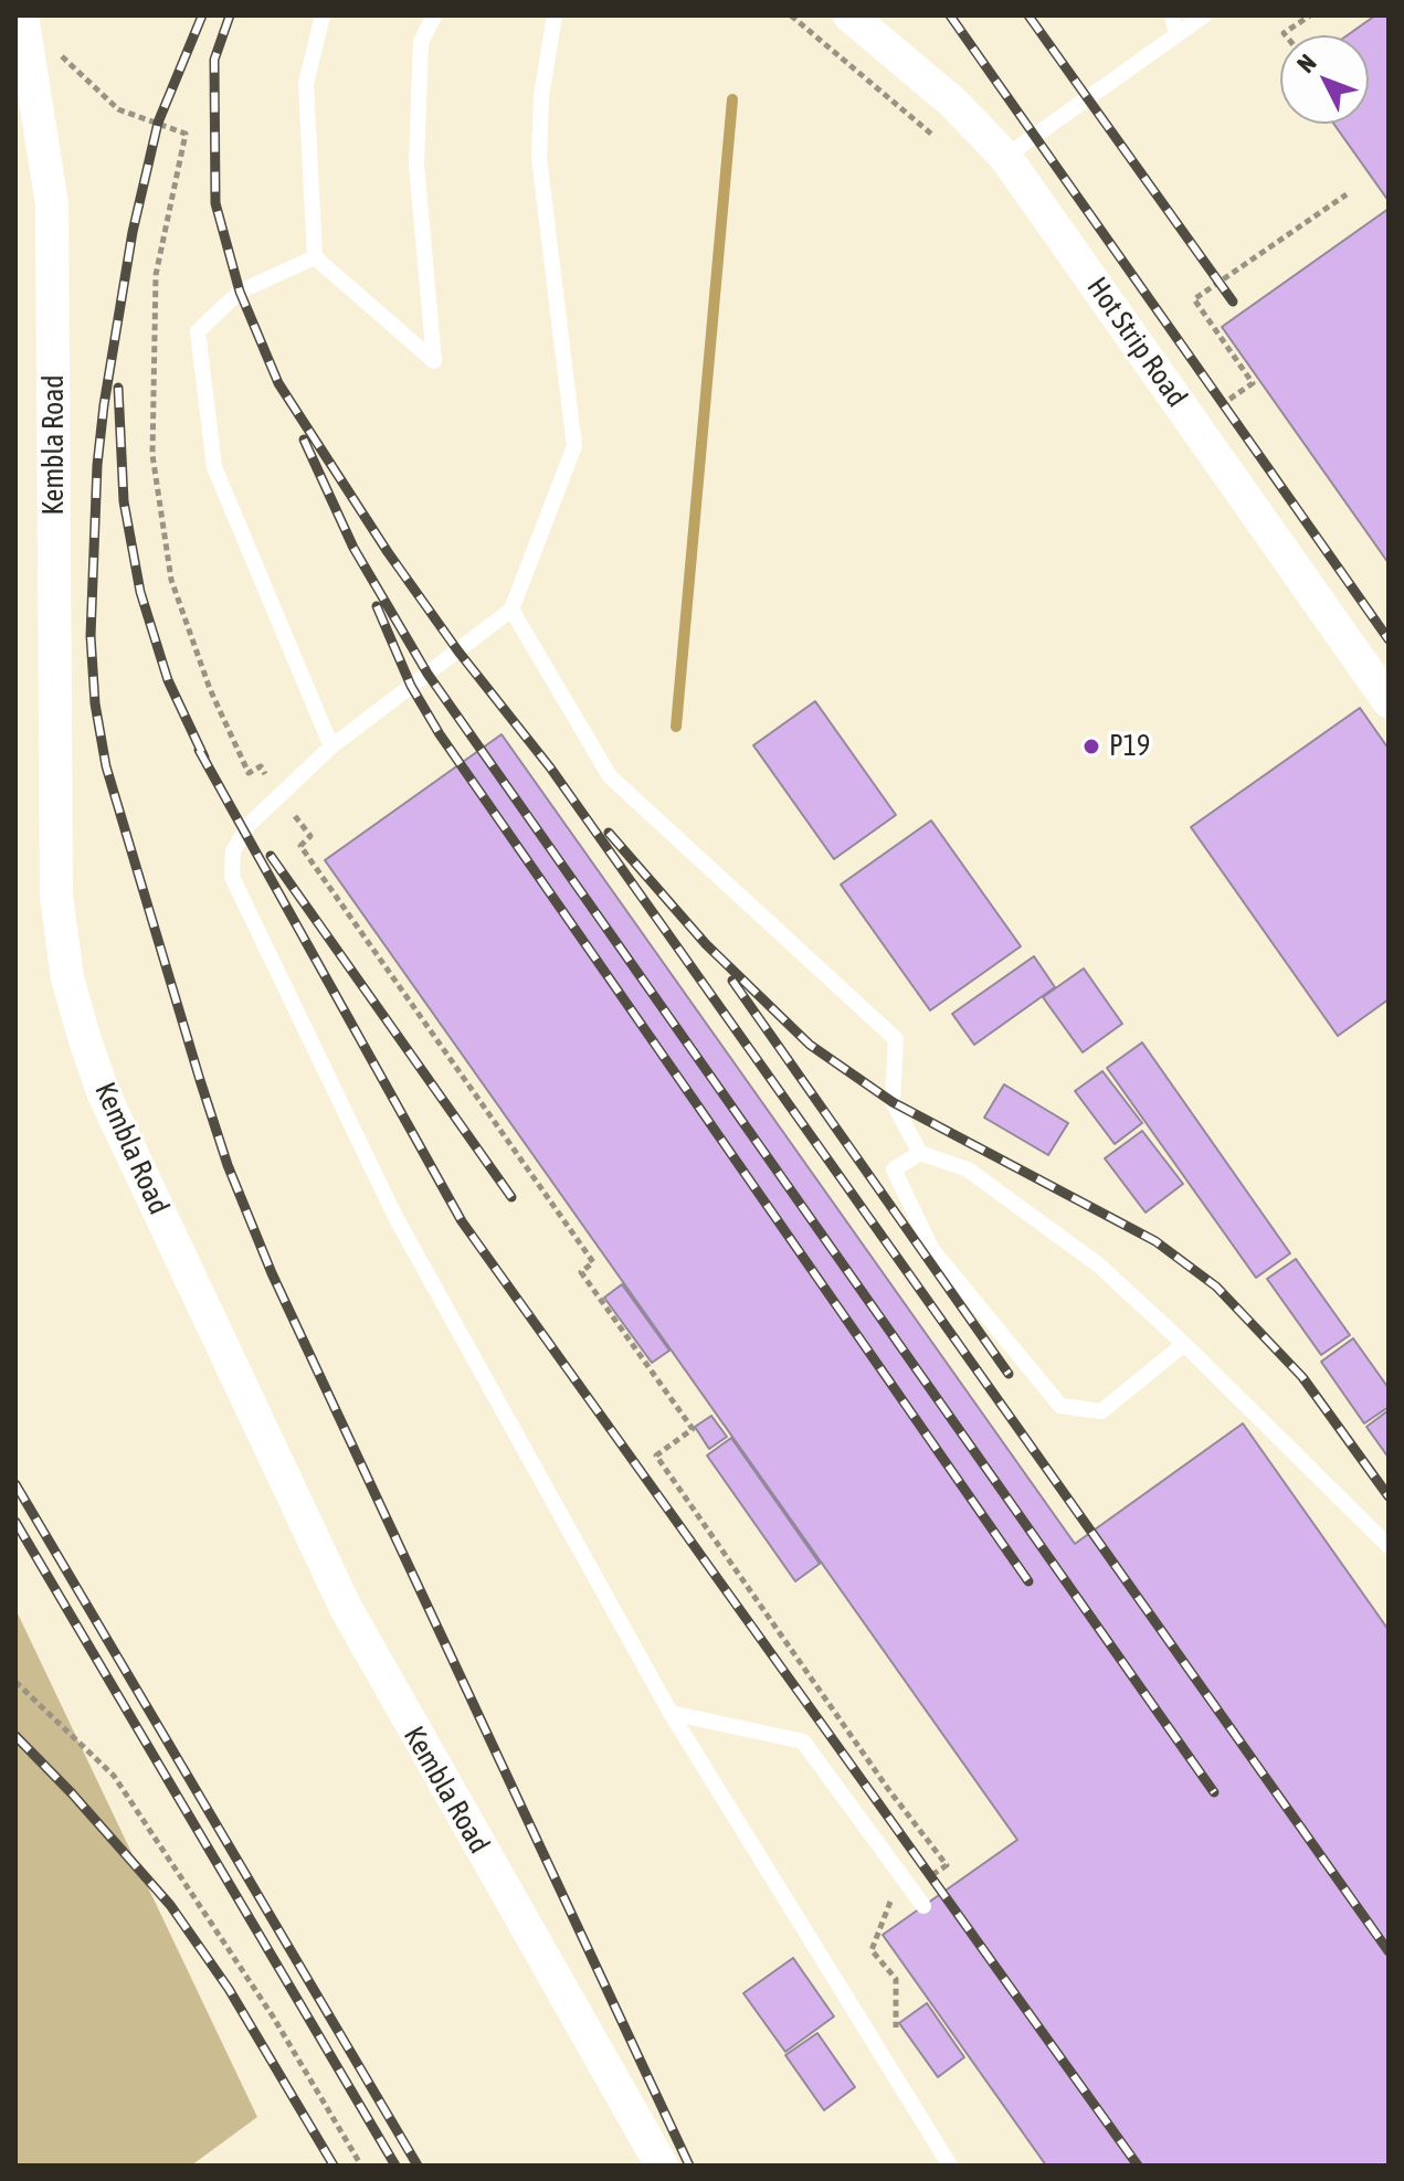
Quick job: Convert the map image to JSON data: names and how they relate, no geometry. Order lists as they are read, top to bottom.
{
  "streets": {
    "street": ["Hot Strip Road", "Kembla Road"]
  },
  "places": ["P19"],
  "north": "top left"
}
